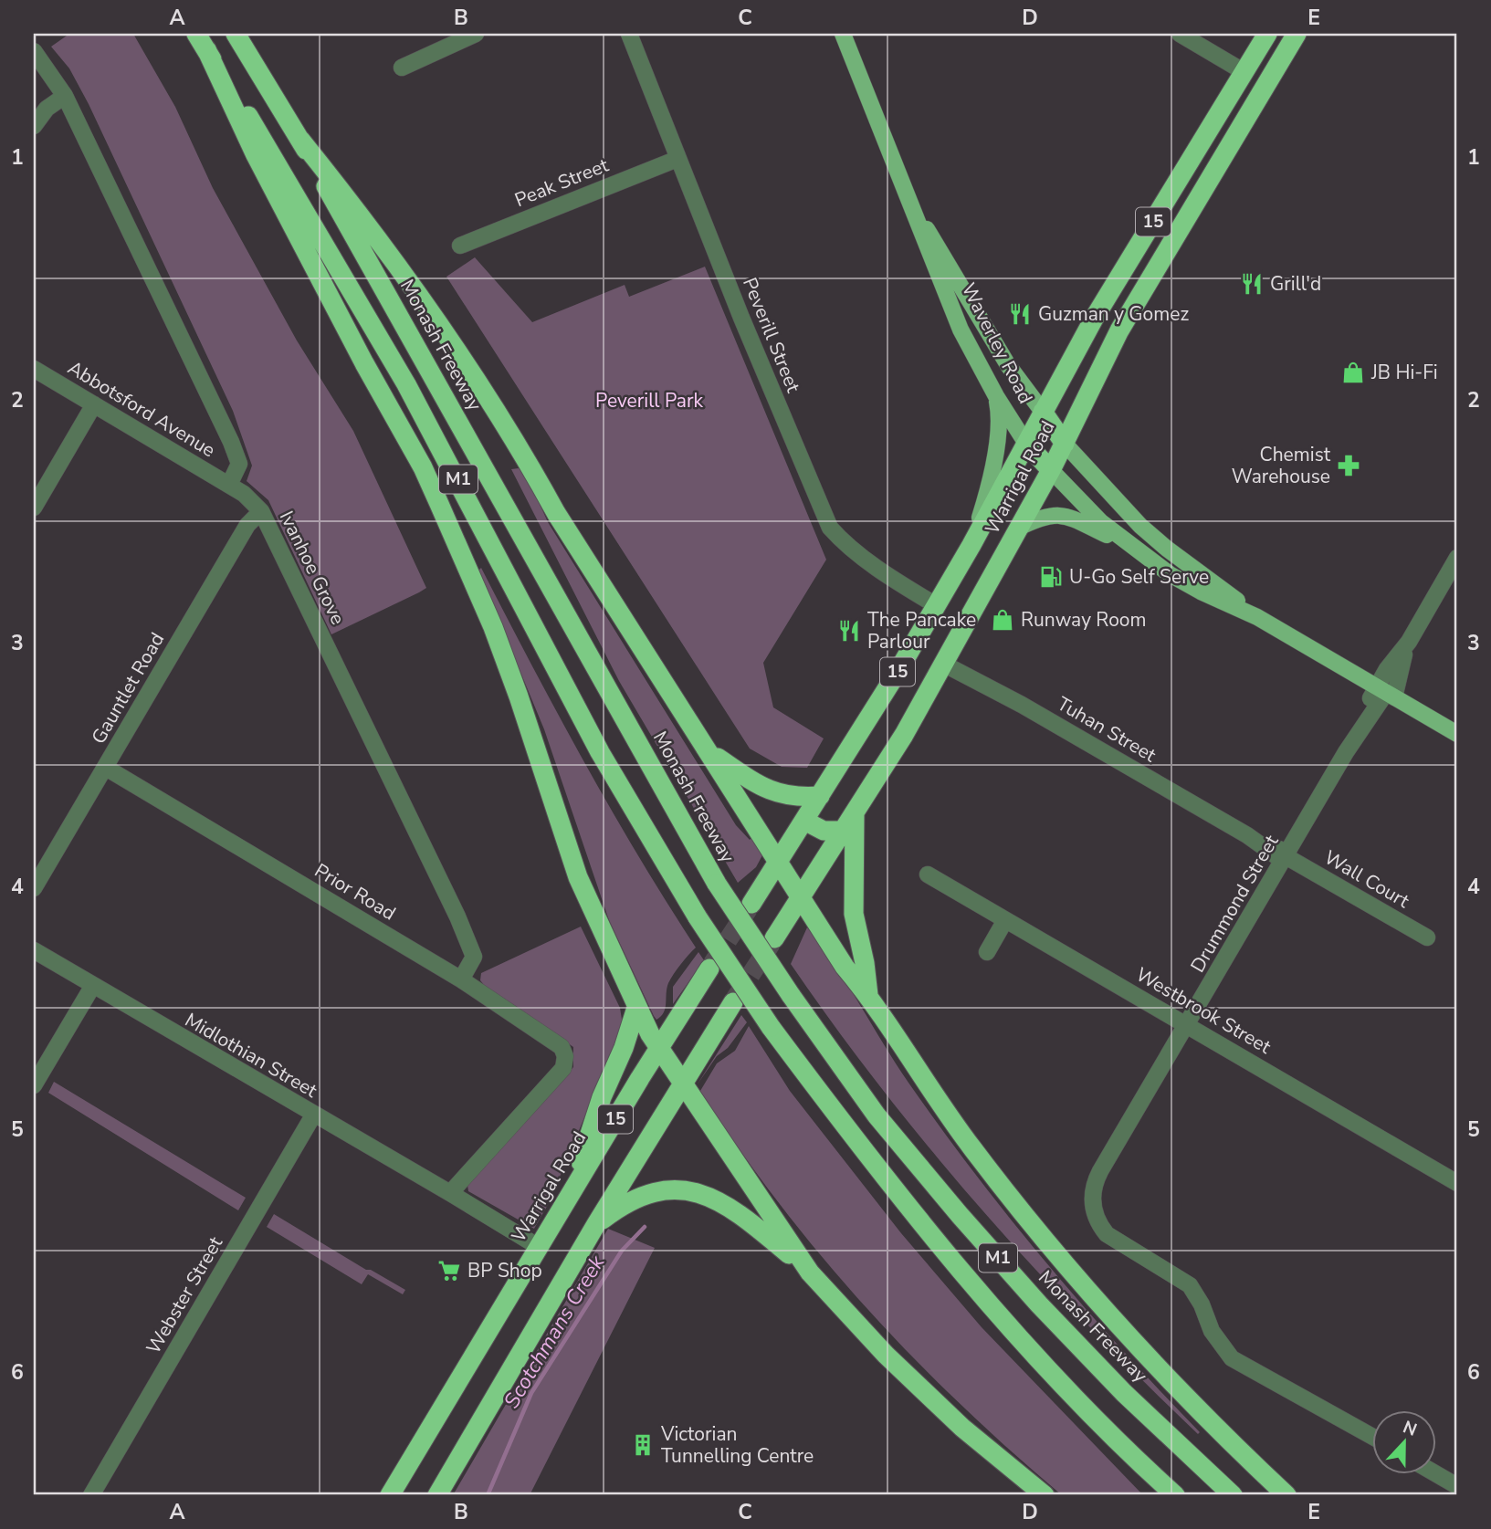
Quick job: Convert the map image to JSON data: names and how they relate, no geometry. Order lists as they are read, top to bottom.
{
  "streets": {
    "highway": [
      "15",
      "Waverley Road",
      "Monash Freeway",
      "Warrigal Road",
      "M1"
    ],
    "street": [
      "Peak Street",
      "Peverill Street",
      "Abbotsford Avenue",
      "Ivanhoe Grove",
      "Gauntlet Road",
      "Tuhan Street",
      "Wall Court",
      "Prior Road",
      "Drummond Street",
      "Westbrook Street",
      "Midlothian Street",
      "Webster Street"
    ]
  },
  "crossings": [
    ["Peak Street", "Peverill Street"],
    ["Peverill Street", "Warrigal Road"],
    ["Waverley Road", "Warrigal Road"],
    ["Waverley Road", "Drummond Street"],
    ["Abbotsford Avenue", "Ivanhoe Grove"],
    ["Warrigal Road", "Tuhan Street"],
    ["Warrigal Road", "Midlothian Street"],
    ["Ivanhoe Grove", "Gauntlet Road"],
    ["Ivanhoe Grove", "Prior Road"],
    ["Gauntlet Road", "Prior Road"],
    ["Tuhan Street", "Wall Court"],
    ["Tuhan Street", "Drummond Street"],
    ["Wall Court", "Drummond Street"],
    ["Prior Road", "Midlothian Street"],
    ["Drummond Street", "Westbrook Street"],
    ["Midlothian Street", "Webster Street"]
  ],
  "water": ["Scotchmans Creek"],
  "parks": ["Peverill Park"],
  "places": {
    "restaurant": ["Grill'd", "Guzman y Gomez", "The Pancake Parlour"],
    "shop": ["JB Hi-Fi", "Runway Room"],
    "pharmacy": ["Chemist Warehouse"],
    "fuel station": ["U-Go Self Serve"],
    "supermarket": ["BP Shop"],
    "building": ["Victorian Tunnelling Centre"]
  },
  "north": "top",
  "grid": {
    "columns": [
      "A",
      "B",
      "C",
      "D",
      "E"
    ],
    "rows": [
      "1",
      "2",
      "3",
      "4",
      "5",
      "6"
    ]
  }
}
